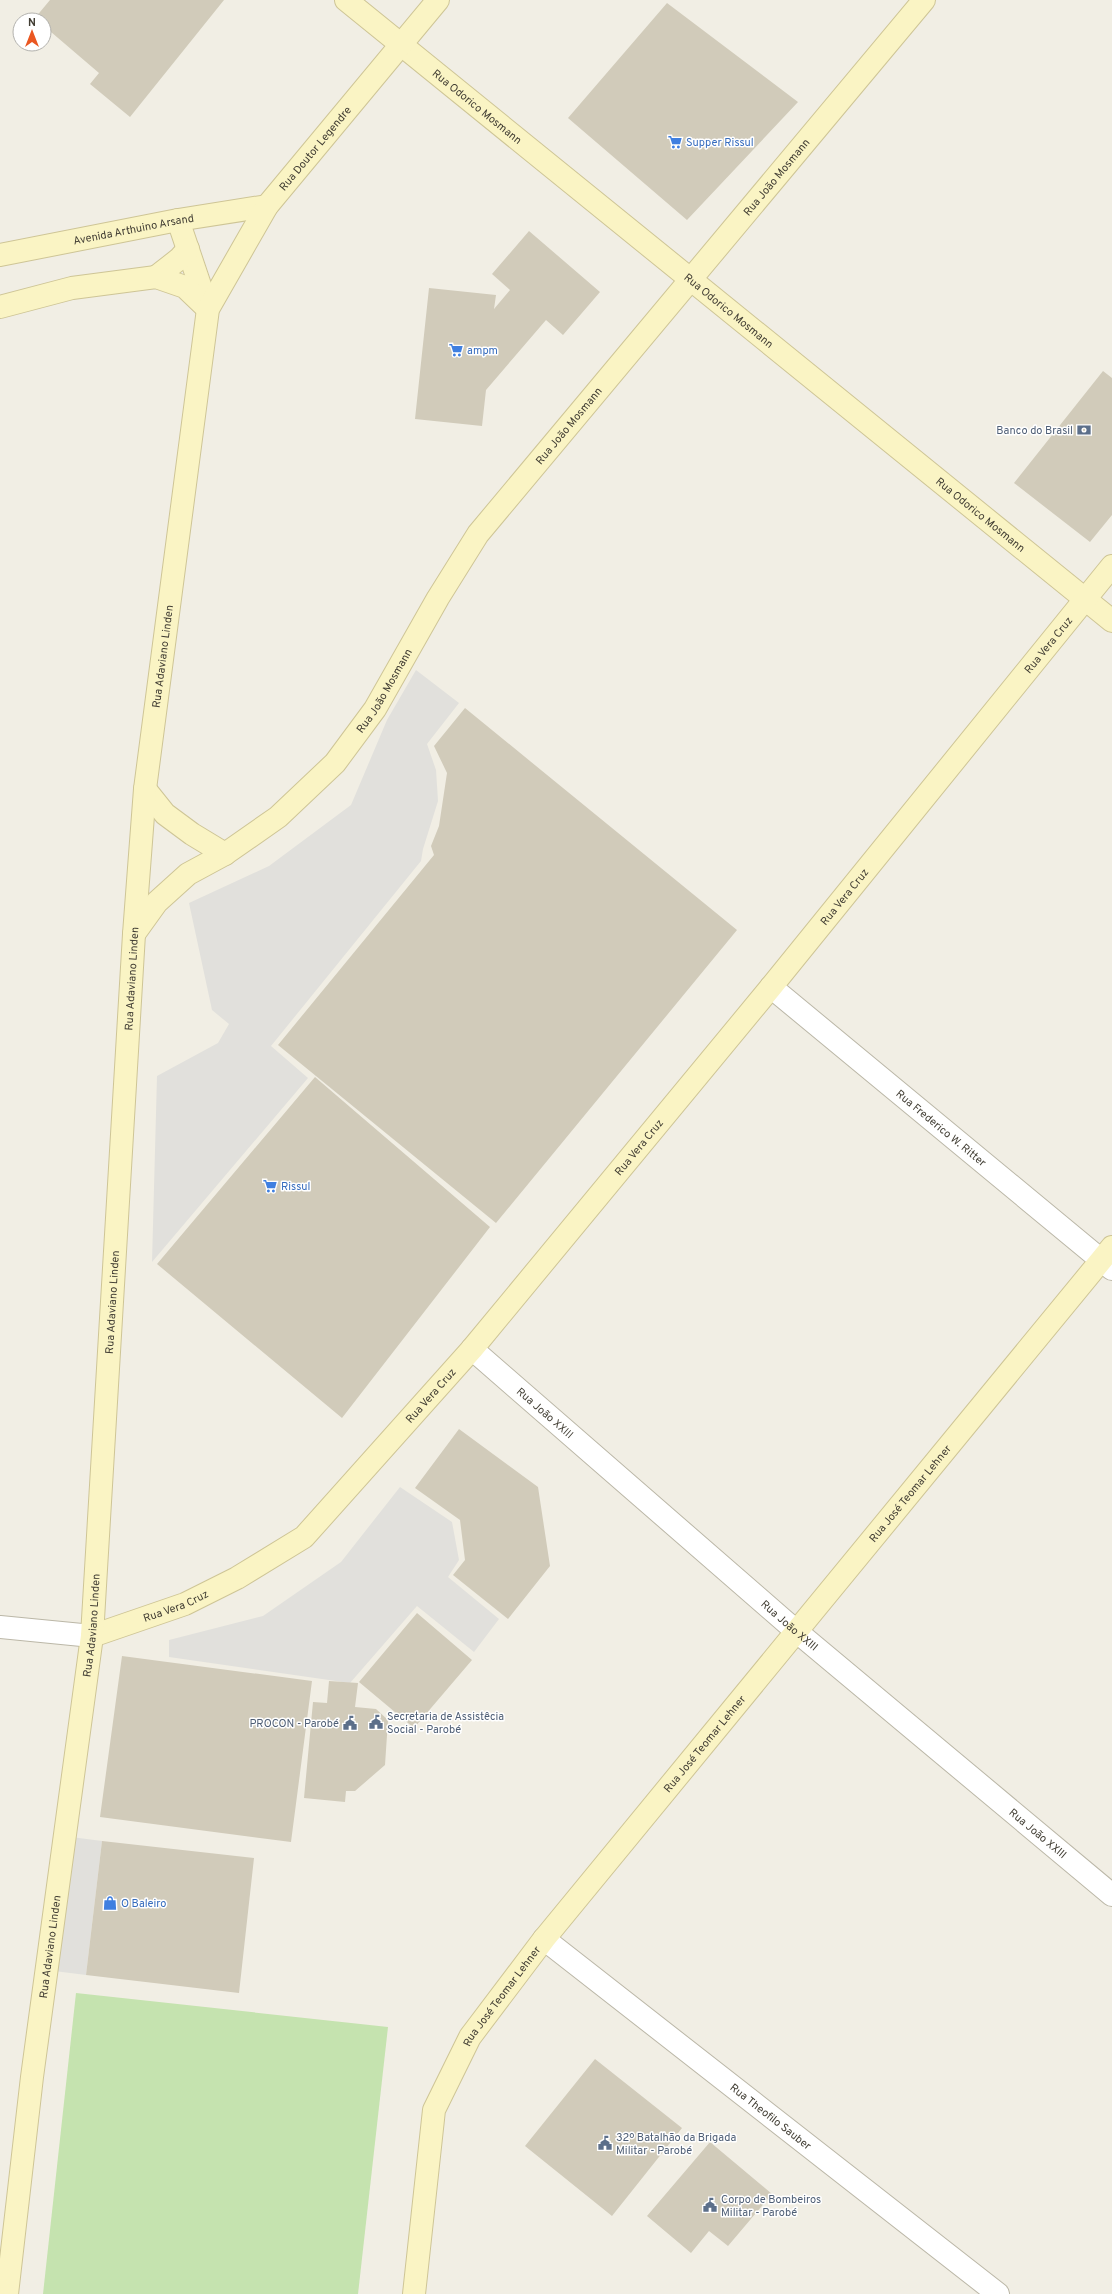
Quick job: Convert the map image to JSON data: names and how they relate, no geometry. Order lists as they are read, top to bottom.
{
  "streets": {
    "main road": [
      "Rua Odorico Mosmann",
      "Rua Doutor Legendre",
      "Rua João Mosmann",
      "Avenida Arthuino Arsand",
      "Rua Vera Cruz",
      "Rua Adaviano Linden",
      "Rua José Teomar Lehner"
    ],
    "street": ["Rua Frederico W. Ritter", "Rua João XXIII", "Rua Theofilo Sauber"]
  },
  "crossings": [
    ["Rua Odorico Mosmann", "Rua Doutor Legendre"],
    ["Rua Odorico Mosmann", "Rua João Mosmann"],
    ["Rua Odorico Mosmann", "Rua Vera Cruz"],
    ["Rua Doutor Legendre", "Avenida Arthuino Arsand"],
    ["Rua Doutor Legendre", "Rua Adaviano Linden"],
    ["Rua João Mosmann", "Rua Adaviano Linden"],
    ["Rua Vera Cruz", "Rua Adaviano Linden"],
    ["Rua Vera Cruz", "Rua Frederico W. Ritter"],
    ["Rua Vera Cruz", "Rua João XXIII"],
    ["Rua Frederico W. Ritter", "Rua José Teomar Lehner"],
    ["Rua João XXIII", "Rua José Teomar Lehner"],
    ["Rua José Teomar Lehner", "Rua Theofilo Sauber"]
  ],
  "places": {
    "supermarket": ["Supper Rissul", "ampm", "Rissul"],
    "bank": ["Banco do Brasil"],
    "public building": [
      "Secretaria de Assistêcia Social - Parobé",
      "PROCON - Parobé",
      "32º Batalhão da Brigada Militar - Parobé",
      "Corpo de Bombeiros Militar - Parobé"
    ],
    "shop": ["O Baleiro"]
  },
  "north": "top"
}
